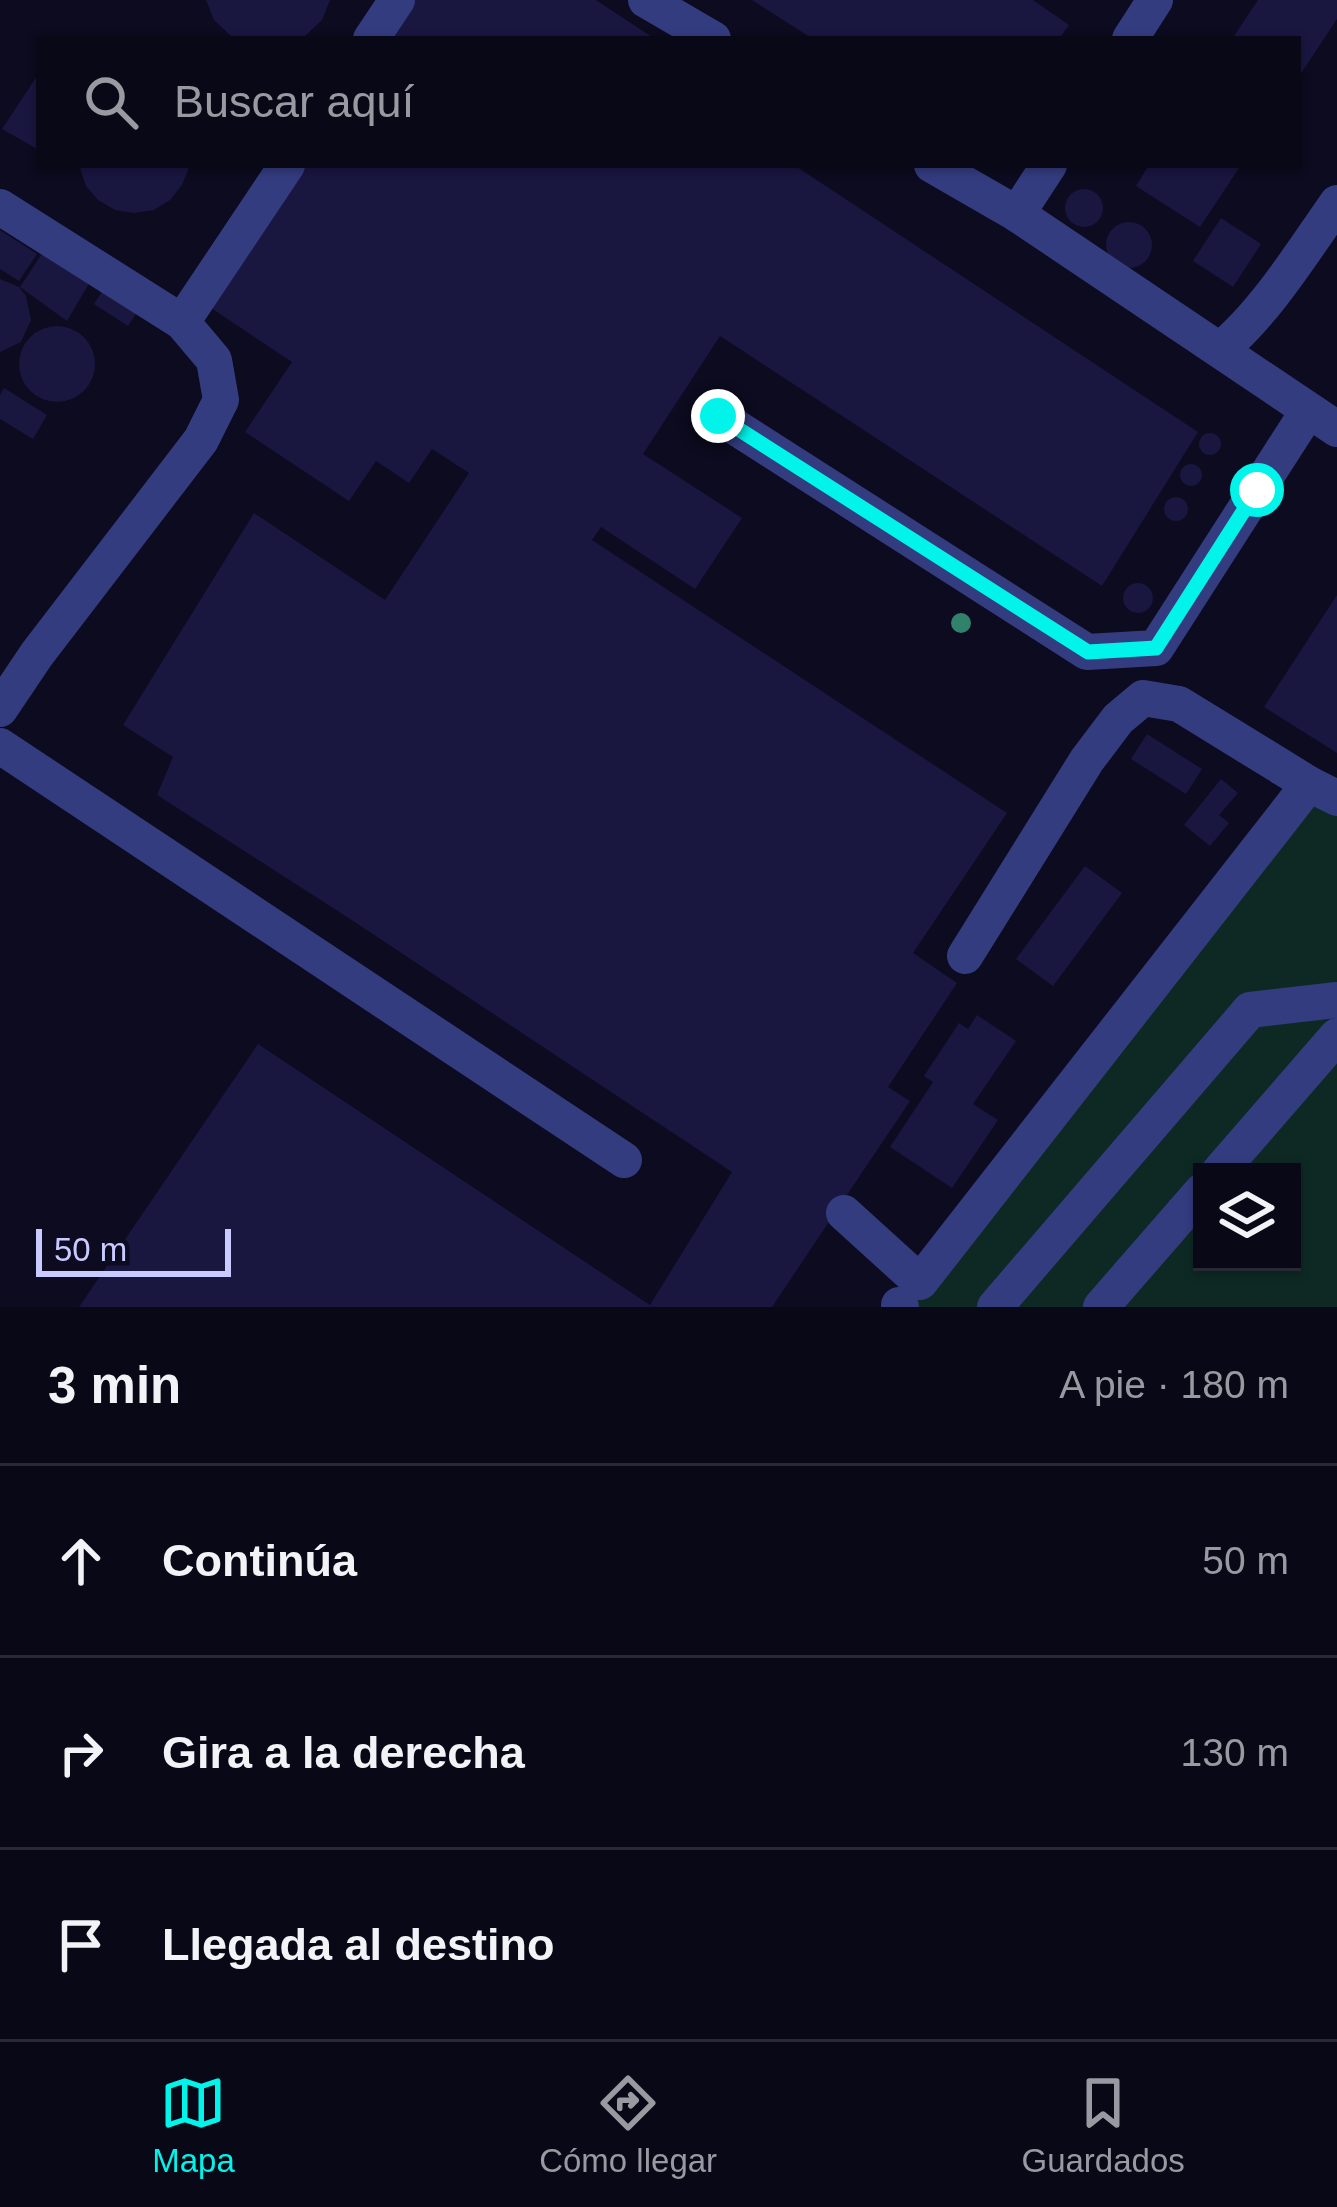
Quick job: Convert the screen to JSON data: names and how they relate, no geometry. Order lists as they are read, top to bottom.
{
  "scale_bar": "50 m",
  "page": {
    "search": "Buscar aquí",
    "scale": "50 m",
    "heading": ["3 min", "A pie · 180 m"],
    "list": [
      ["Continúa", "50 m"],
      ["Gira a la derecha", "130 m"],
      "Llegada al destino"
    ],
    "nav": ["Mapa", "Cómo llegar", "Guardados"]
  }
}
